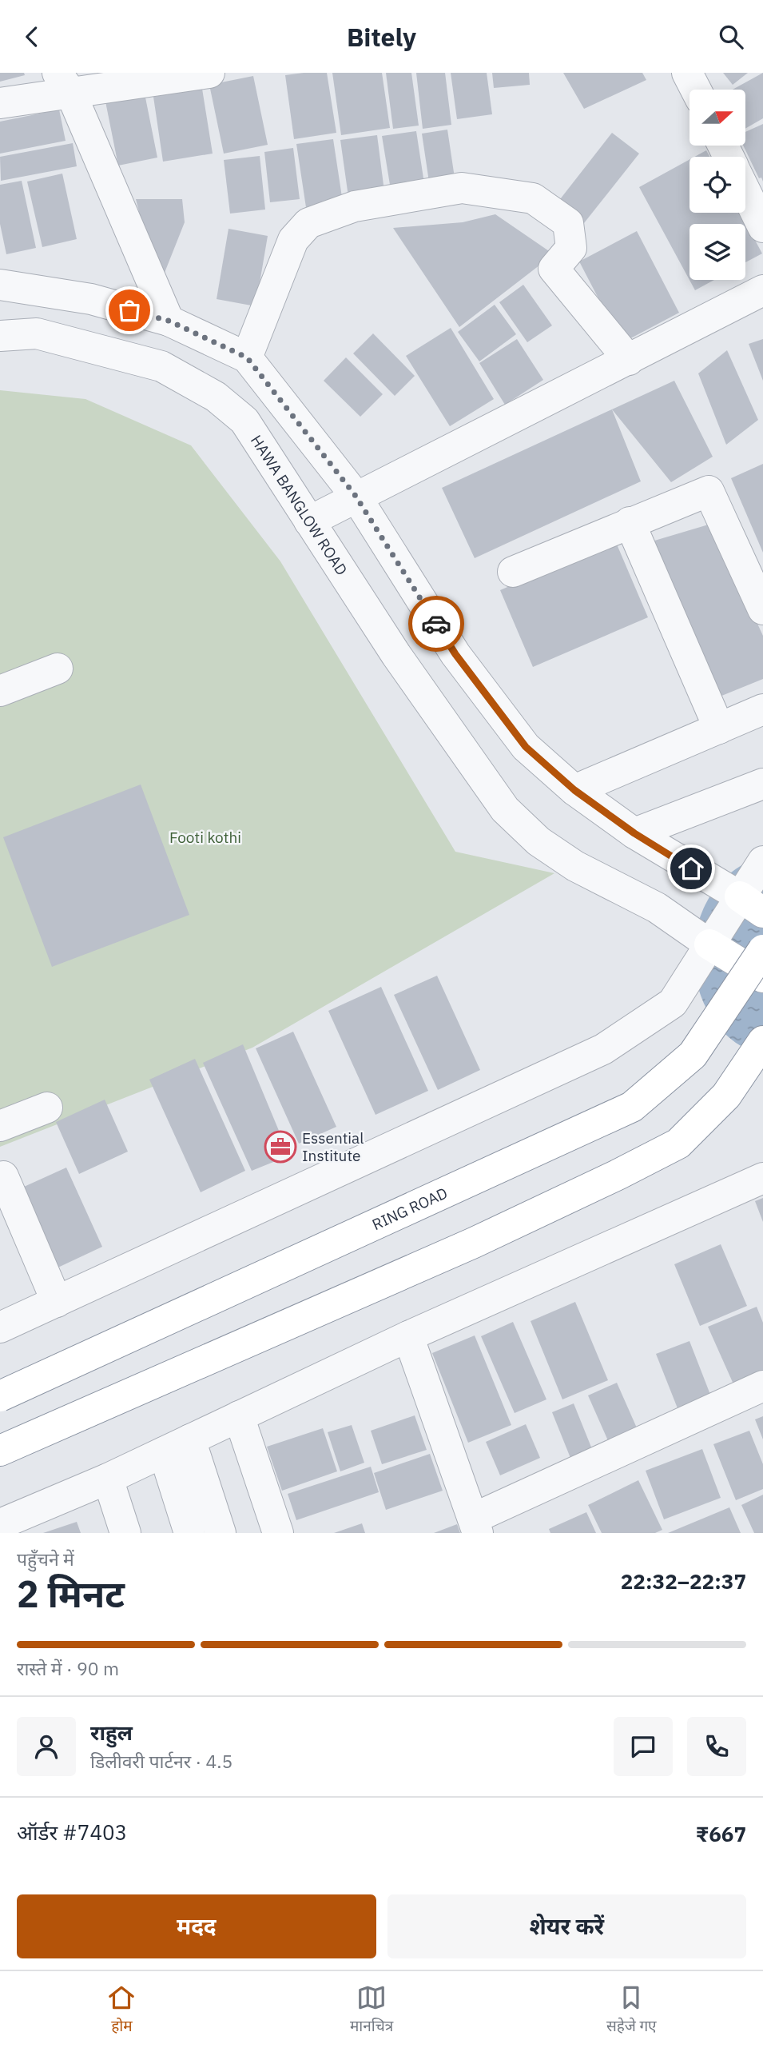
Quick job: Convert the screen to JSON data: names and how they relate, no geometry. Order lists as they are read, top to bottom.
{
  "streets": {
    "main road": ["RING ROAD"],
    "street": ["HAWA BANGLOW ROAD"]
  },
  "parks": ["Footi kothi"],
  "places": {
    "office": ["Essential Institute"]
  },
  "north": "right",
  "page": {
    "header": "Bitely",
    "heading": ["2 मिनट", "पहुँचने में", "22:32–22:37"],
    "panel": [
      "राहुल",
      "डिलीवरी पार्टनर · 4.5",
      "ऑर्डर #7403",
      "₹667"
    ],
    "bar": "रास्ते में · 90 m",
    "buttons": ["मदद", "शेयर करें"],
    "tabs": ["होम", "मानचित्र", "सहेजे गए"]
  }
}
